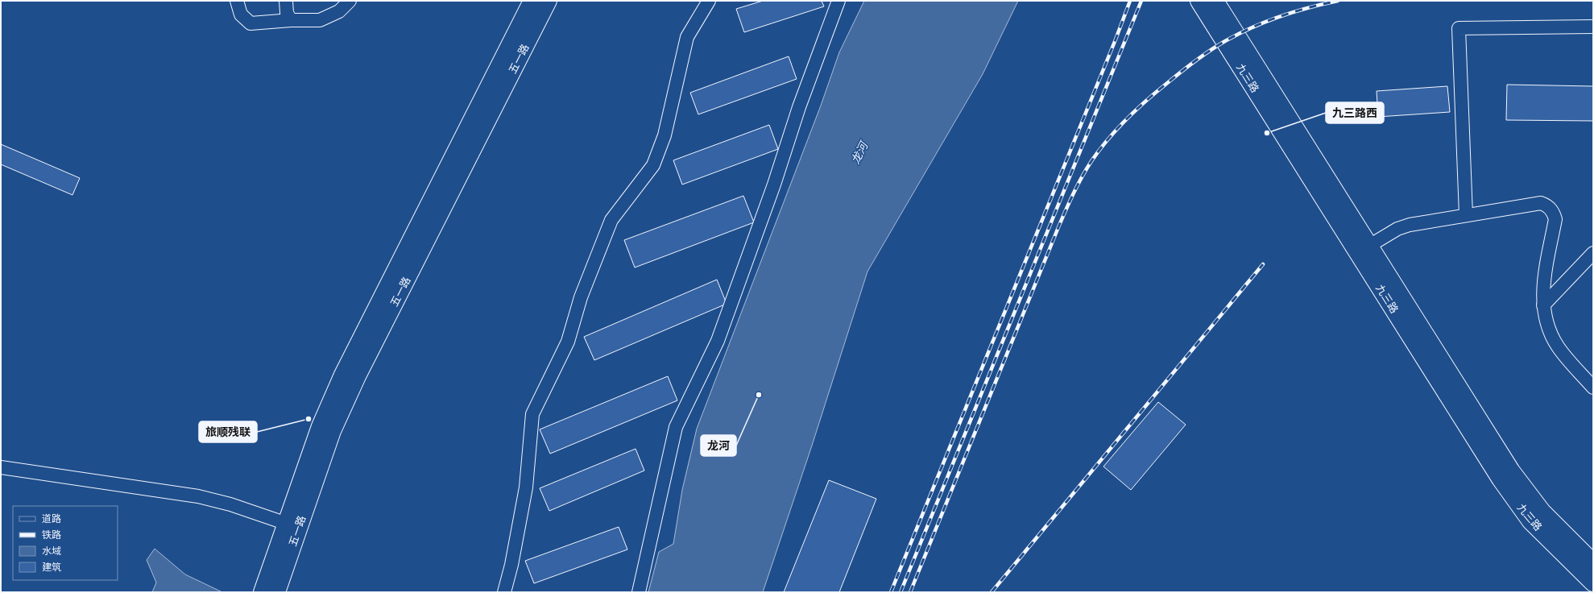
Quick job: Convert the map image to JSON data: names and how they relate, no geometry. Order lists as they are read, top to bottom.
{
  "streets": {
    "highway": ["九三路"],
    "main road": ["五一路"]
  },
  "water": ["龙河"],
  "places": ["九三路西", "龙河", "旅顺残联"],
  "legend": [
    "道路",
    "铁路",
    "水域",
    "建筑"
  ]
}
